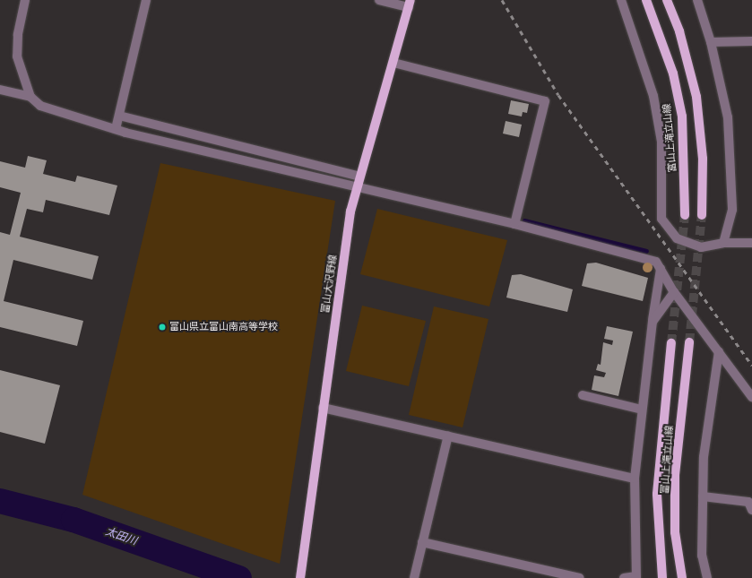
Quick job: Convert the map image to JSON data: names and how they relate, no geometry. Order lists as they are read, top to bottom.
{
  "streets": {
    "main road": ["富山上滝立山線", "富山大沢野線"]
  },
  "water": ["太田川"],
  "places": ["富山県立富山南高等学校"]
}
